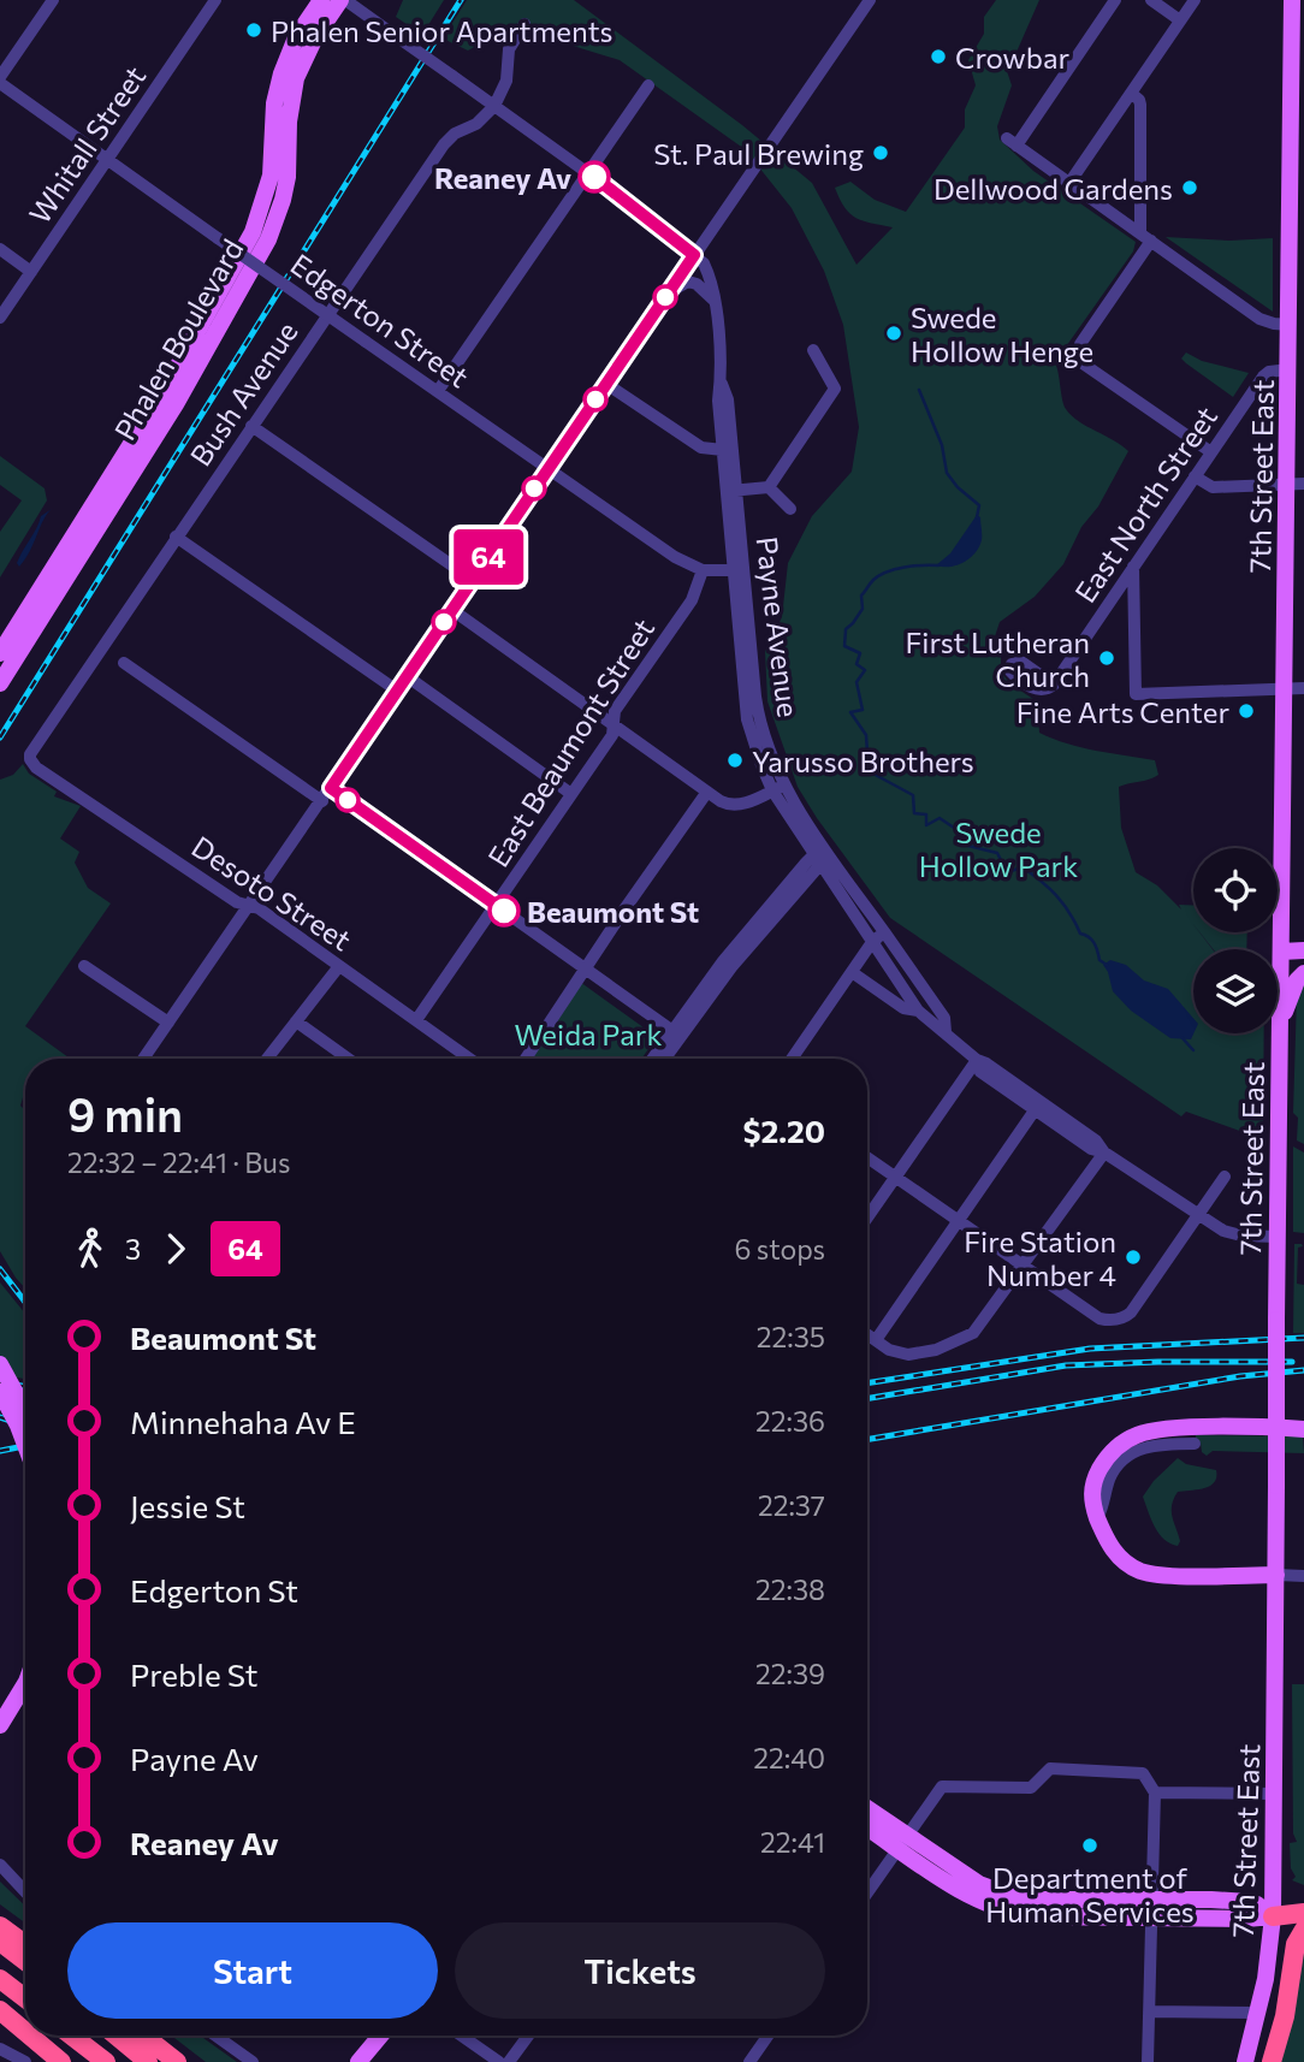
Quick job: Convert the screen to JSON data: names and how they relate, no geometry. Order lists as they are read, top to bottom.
{
  "streets": {
    "main road": ["Phalen Boulevard", "7th Street East"],
    "street": [
      "Whitall Street",
      "Edgerton Street",
      "Bush Avenue",
      "East North Street",
      "Payne Avenue",
      "East Beaumont Street",
      "Desoto Street"
    ]
  },
  "crossings": [
    ["Whitall Street", "Edgerton Street"],
    ["Edgerton Street", "Payne Avenue"],
    ["Edgerton Street", "East Beaumont Street"],
    ["Phalen Boulevard", "Payne Avenue"],
    ["Bush Avenue", "Payne Avenue"],
    ["Bush Avenue", "Desoto Street"],
    ["7th Street East", "East North Street"],
    ["7th Street East", "Payne Avenue"],
    ["East Beaumont Street", "Desoto Street"]
  ],
  "parks": ["Swede Hollow Park", "Weida Park"],
  "places": [
    "Phalen Senior Apartments",
    "Crowbar",
    "St. Paul Brewing",
    "Reaney Av",
    "Dellwood Gardens",
    "Swede Hollow Henge",
    "First Lutheran Church",
    "Fine Arts Center",
    "Yarusso Brothers",
    "Beaumont St",
    "Fire Station Number 4",
    "Department of Human Services"
  ],
  "lines": ["bus line 64"],
  "page": {
    "on_map": "64",
    "heading": ["9 min", "22:32 – 22:41 · Bus", "$2.20"],
    "legs": ["3", "64", "6 stops"],
    "list": [
      {
        "name": "Beaumont St",
        "value": "22:35"
      },
      {
        "name": "Minnehaha Av E",
        "value": "22:36"
      },
      {
        "name": "Jessie St",
        "value": "22:37"
      },
      {
        "name": "Edgerton St",
        "value": "22:38"
      },
      {
        "name": "Preble St",
        "value": "22:39"
      },
      {
        "name": "Payne Av",
        "value": "22:40"
      },
      {
        "name": "Reaney Av",
        "value": "22:41"
      }
    ],
    "buttons": ["Start", "Tickets"]
  }
}
